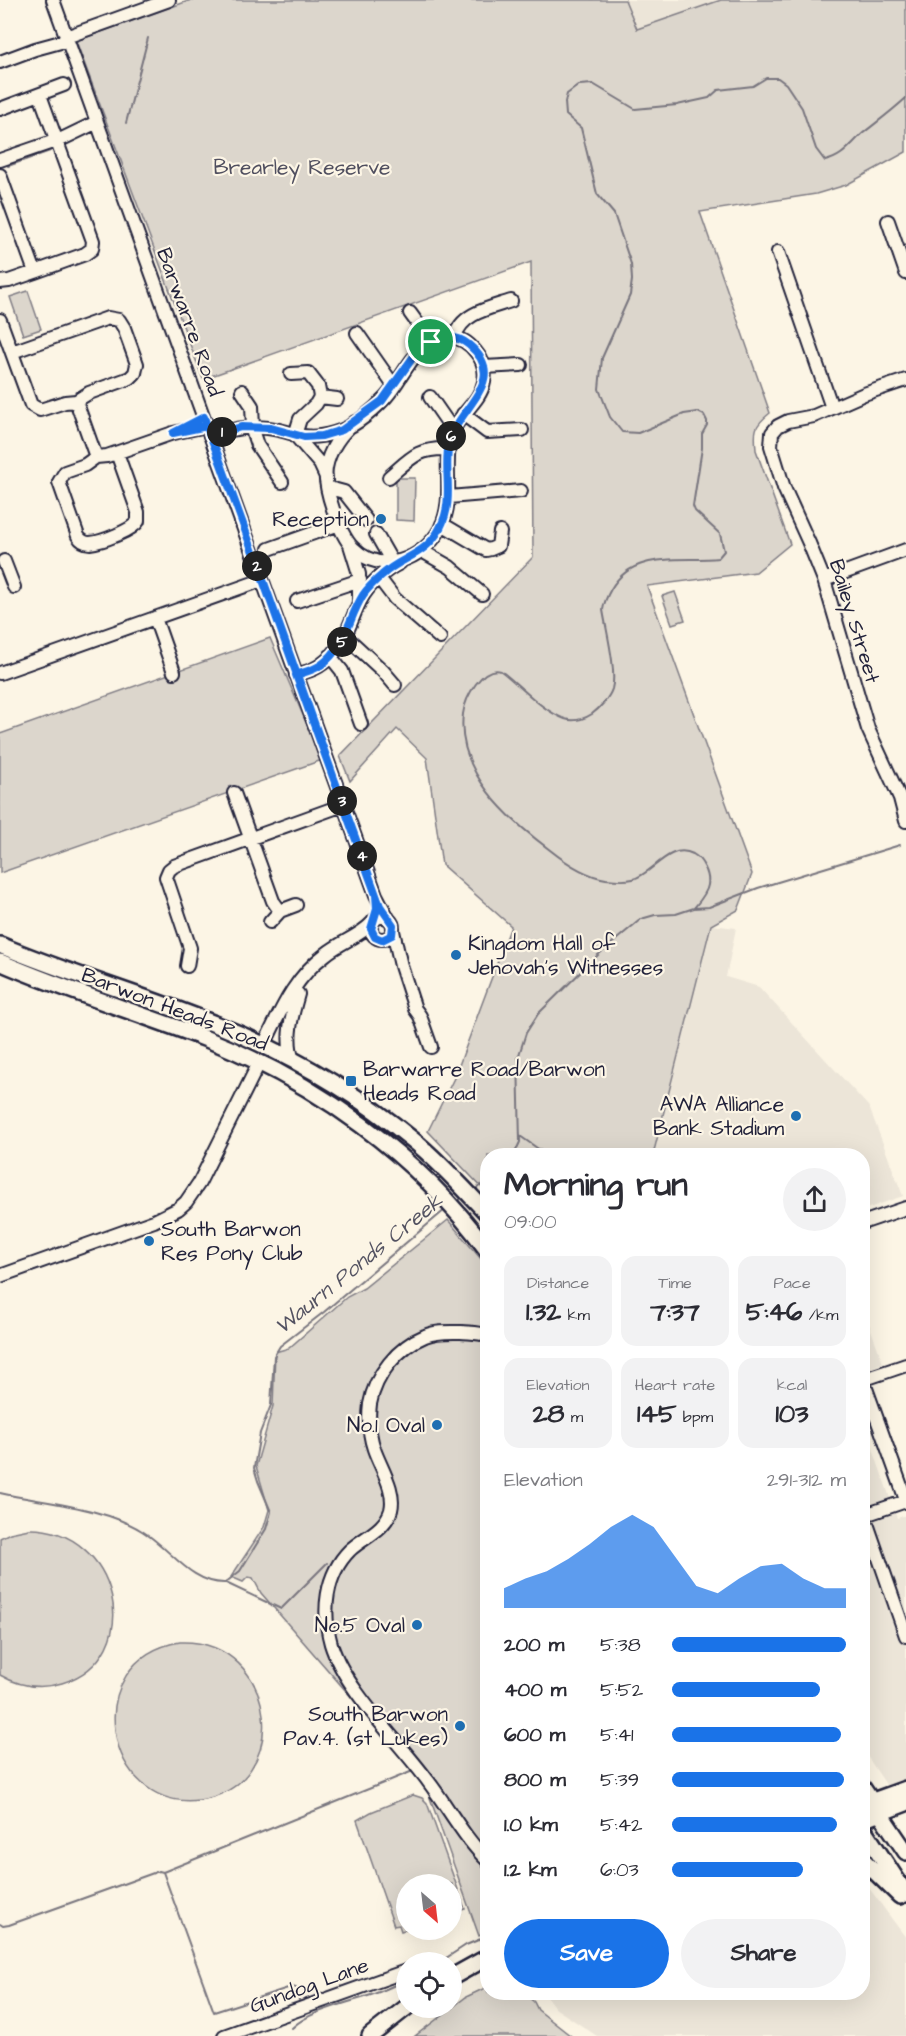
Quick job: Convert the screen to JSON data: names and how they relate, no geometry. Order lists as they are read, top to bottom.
{
  "streets": {
    "main road": ["Barwon Heads Road"],
    "street": ["Barwarre Road", "Bailey Street", "Gundog Lane"]
  },
  "water": ["Waurn Ponds Creek"],
  "parks": ["Brearley Reserve"],
  "places": {
    "other": [
      "Reception",
      "Kingdom Hall of Jehovah's Witnesses",
      "AWA Alliance Bank Stadium",
      "South Barwon Res Pony Club",
      "No.1 Oval",
      "No.5 Oval",
      "South Barwon Pav.4. (st Lukes)"
    ],
    "transit": ["Barwarre Road/Barwon Heads Road"]
  },
  "north": "bottom right",
  "page": {
    "pins": [
      "1",
      "6",
      "2",
      "5",
      "3",
      "4"
    ],
    "heading": ["Morning run", "09:00"],
    "stats": [
      ["Distance", "1.32 km"],
      ["Time", "7:37"],
      ["Pace", "5:46 /km"],
      ["Elevation", "28 m"],
      ["Heart rate", "145 bpm"],
      ["kcal", "103"]
    ],
    "chart": ["Elevation", "291–312 m"],
    "list": [
      {
        "name": "200 m",
        "note": "5:38"
      },
      {
        "name": "400 m",
        "note": "5:52"
      },
      {
        "name": "600 m",
        "note": "5:41"
      },
      {
        "name": "800 m",
        "note": "5:39"
      },
      {
        "name": "1.0 km",
        "note": "5:42"
      },
      {
        "name": "1.2 km",
        "note": "6:03"
      }
    ],
    "buttons": ["Save", "Share"]
  }
}
